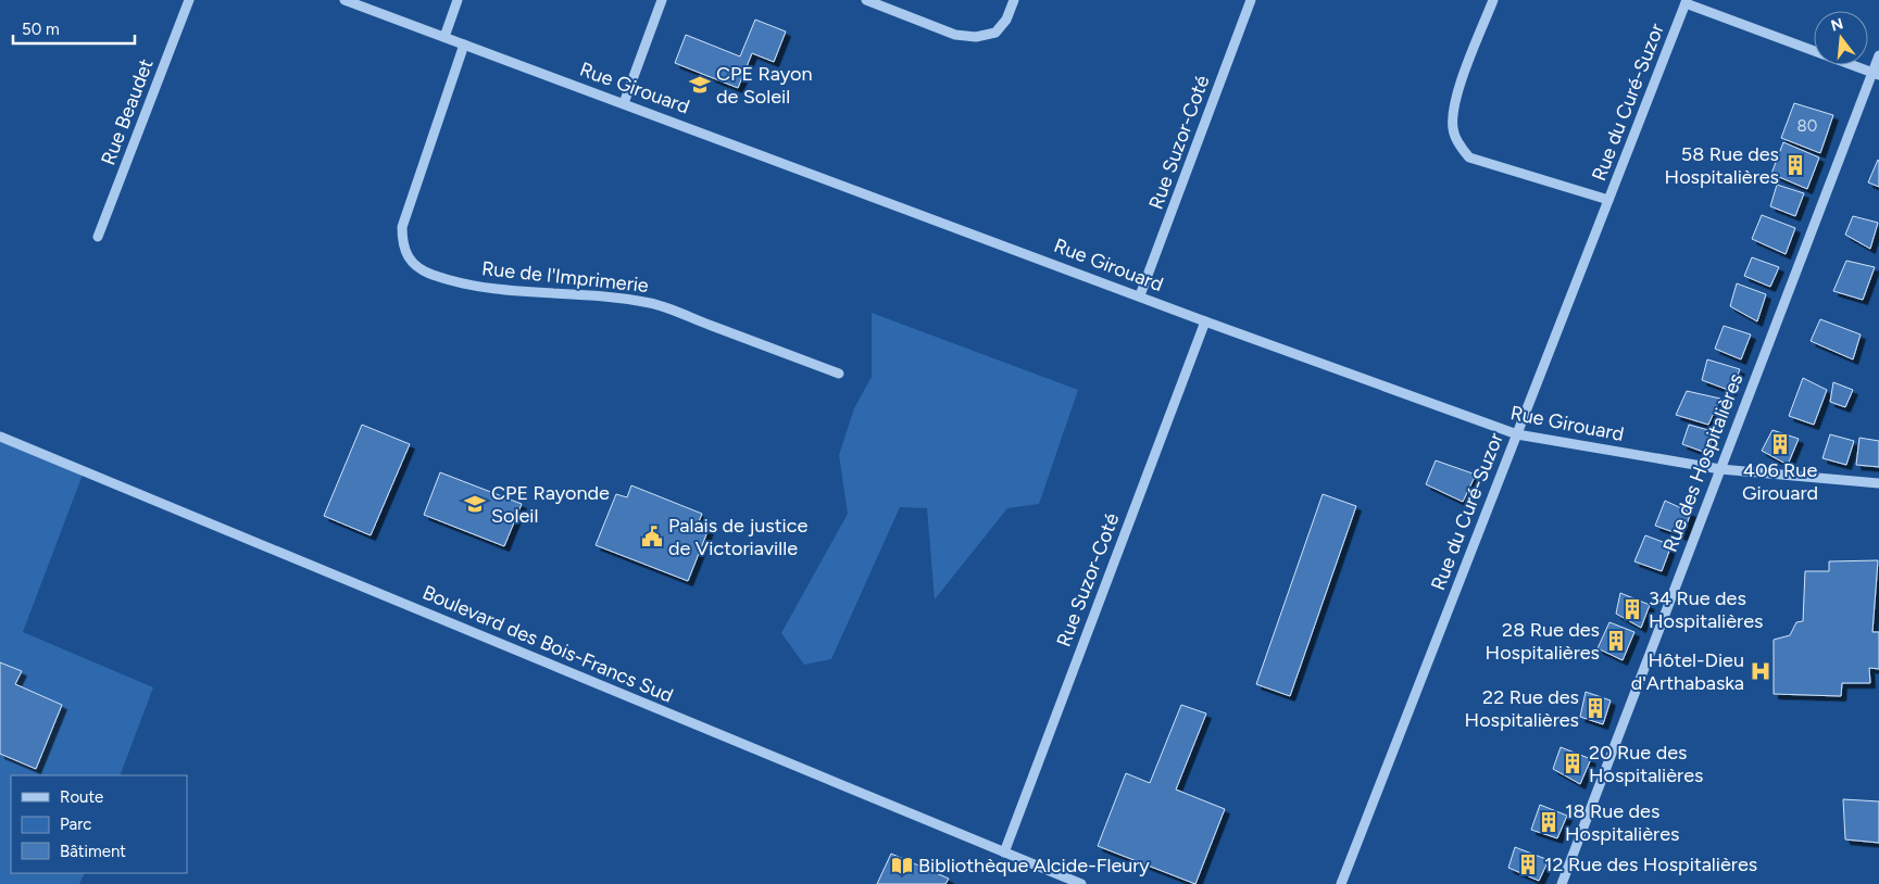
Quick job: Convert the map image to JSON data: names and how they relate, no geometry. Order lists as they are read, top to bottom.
{
  "streets": {
    "street": [
      "Rue Girouard",
      "Rue du Curé-Suzor",
      "Rue Beaudet",
      "Rue Suzor-Coté",
      "Rue de l'Imprimerie",
      "Rue des Hospitalières",
      "Boulevard des Bois-Francs Sud"
    ]
  },
  "crossings": [
    ["Rue Girouard", "Rue du Curé-Suzor"],
    ["Rue Girouard", "Rue Suzor-Coté"],
    ["Rue Girouard", "Rue de l'Imprimerie"],
    ["Rue Girouard", "Rue des Hospitalières"],
    ["Rue Suzor-Coté", "Boulevard des Bois-Francs Sud"]
  ],
  "places": {
    "school or university": ["CPE Rayon de Soleil", "CPE Rayonde Soleil"],
    "building": [
      "58 Rue des Hospitalières",
      "406 Rue Girouard",
      "34 Rue des Hospitalières",
      "28 Rue des Hospitalières",
      "22 Rue des Hospitalières",
      "20 Rue des Hospitalières",
      "18 Rue des Hospitalières",
      "12 Rue des Hospitalières"
    ],
    "public building": ["Palais de justice de Victoriaville"],
    "hospital": ["Hôtel-Dieu d'Arthabaska"],
    "library": ["Bibliothèque Alcide-Fleury"]
  },
  "house_numbers": ["80"],
  "legend": ["Route", "Parc", "Bâtiment"],
  "scale_bar": "50 m",
  "north": "top"
}
